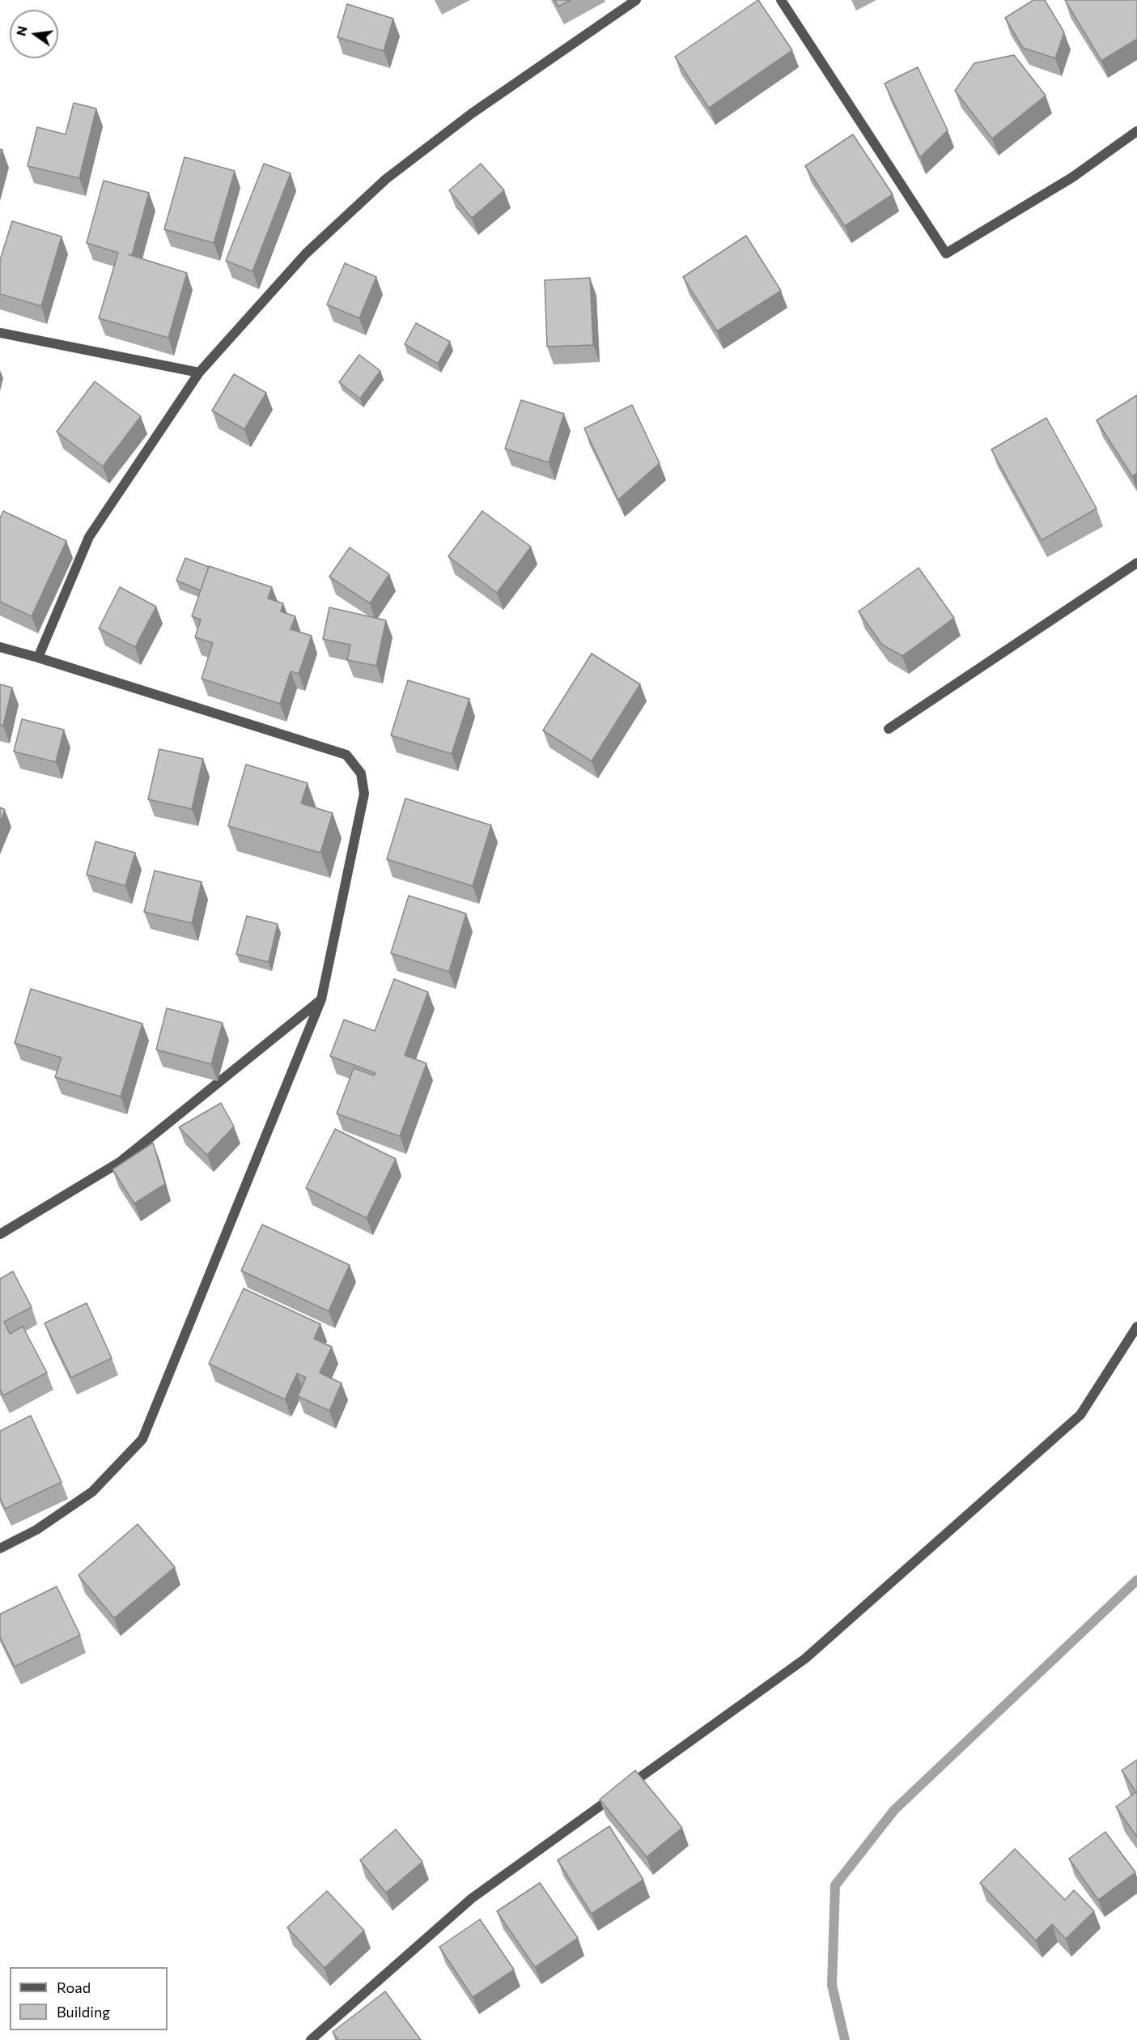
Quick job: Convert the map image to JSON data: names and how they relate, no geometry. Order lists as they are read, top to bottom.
{
  "legend": ["Road", "Building"],
  "north": "left"
}
